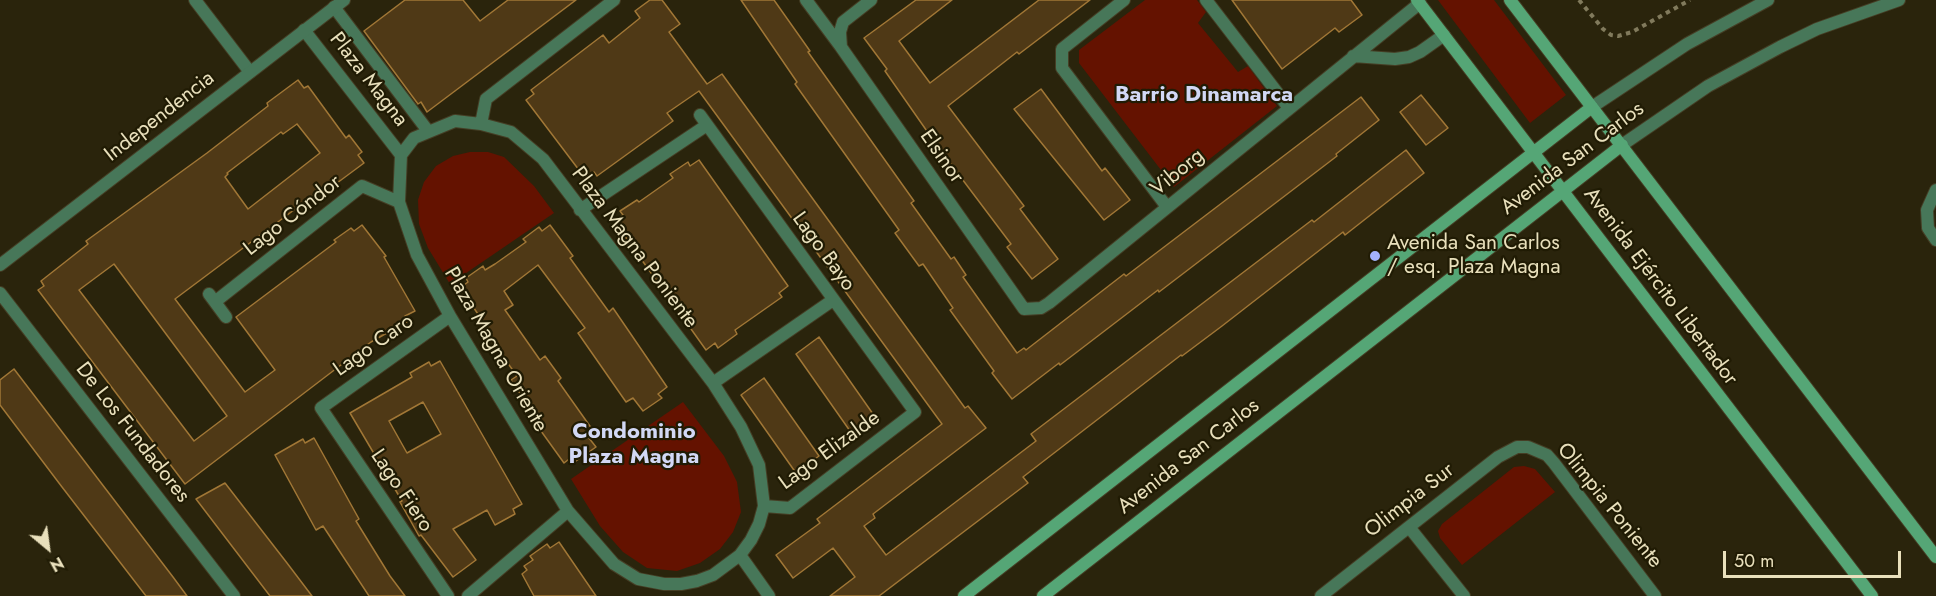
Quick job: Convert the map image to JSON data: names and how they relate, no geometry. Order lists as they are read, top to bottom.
{
  "streets": {
    "main road": ["Avenida San Carlos", "Avenida Ejército Libertador"],
    "street": [
      "Plaza Magna",
      "Independencia",
      "Elsinor",
      "Viborg",
      "Lago Cóndor",
      "Plaza Magna Poniente",
      "Lago Bayo",
      "Lago Caro",
      "Plaza Magna Oriente",
      "De Los Fundadores",
      "Lago Elizalde",
      "Lago Fiero",
      "Olimpia Sur",
      "Olimpia Poniente"
    ]
  },
  "crossings": [
    ["Plaza Magna", "Independencia"],
    ["Plaza Magna", "Plaza Magna Poniente"],
    ["Plaza Magna", "Plaza Magna Oriente"],
    ["Elsinor", "Viborg"],
    ["Avenida San Carlos", "Avenida Ejército Libertador"],
    ["Viborg", "Avenida Ejército Libertador"],
    ["Lago Cóndor", "Plaza Magna Oriente"],
    ["Plaza Magna Poniente", "Lago Bayo"],
    ["Plaza Magna Poniente", "Plaza Magna Oriente"],
    ["Plaza Magna Poniente", "Lago Elizalde"],
    ["Lago Bayo", "Lago Elizalde"],
    ["Lago Caro", "Plaza Magna Oriente"],
    ["Lago Caro", "Lago Fiero"],
    ["Plaza Magna Oriente", "Lago Elizalde"],
    ["Olimpia Sur", "Olimpia Poniente"]
  ],
  "districts": ["Barrio Dinamarca", "Condominio Plaza Magna"],
  "places": ["Avenida San Carlos / esq. Plaza Magna"],
  "scale_bar": "50 m",
  "north": "bottom right"
}
